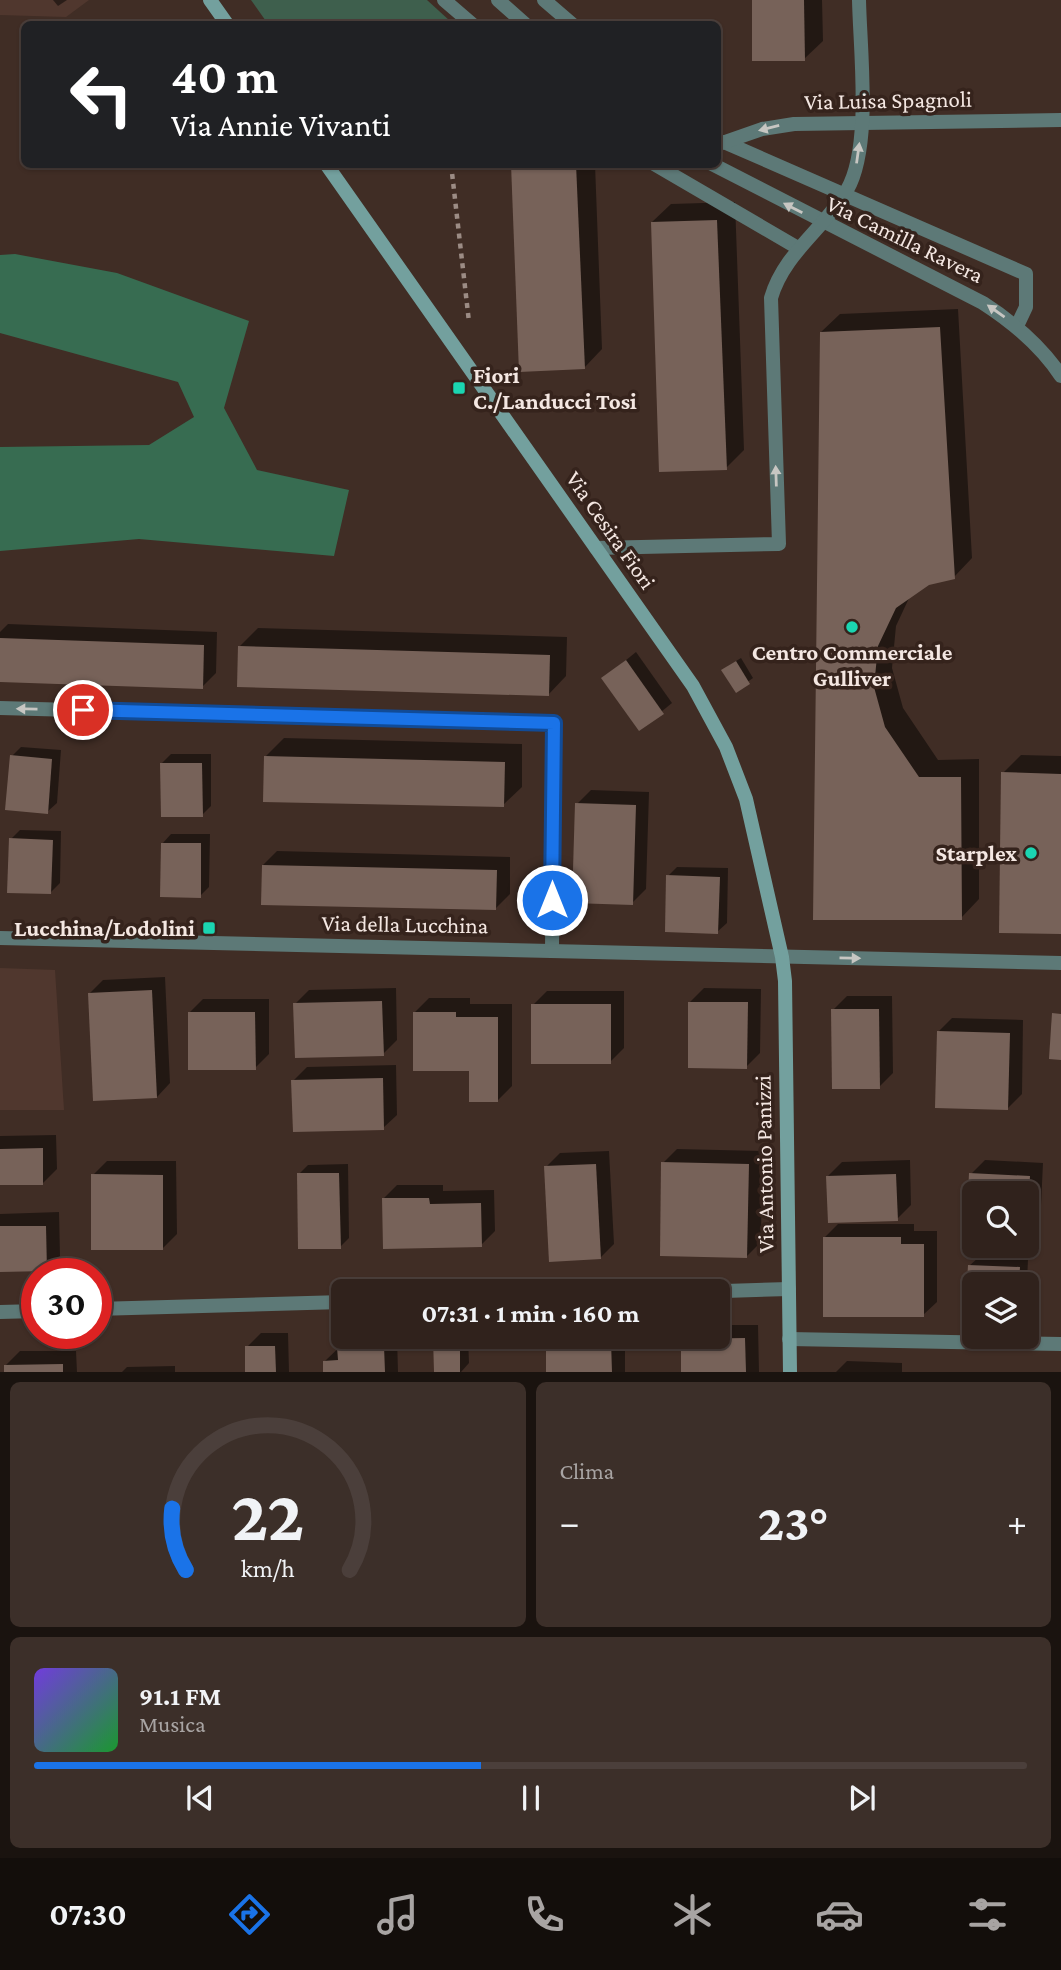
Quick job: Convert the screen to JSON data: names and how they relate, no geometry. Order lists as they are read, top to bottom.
{
  "streets": {
    "street": [
      "Via Luisa Spagnoli",
      "Via Camilla Ravera",
      "Via Cesira Fiori",
      "Via della Lucchina",
      "Via Antonio Panizzi"
    ]
  },
  "crossings": [
    ["Via Cesira Fiori", "Via della Lucchina"],
    ["Via Cesira Fiori", "Via Antonio Panizzi"],
    ["Via della Lucchina", "Via Antonio Panizzi"]
  ],
  "one_way": ["Via Luisa Spagnoli"],
  "places": {
    "transit": ["Fiori C./Landucci Tosi", "Lucchina/Lodolini"],
    "other": ["Centro Commerciale Gulliver", "Starplex"]
  },
  "page": {
    "turn": ["40 m", "Via Annie Vivanti"],
    "limit": "30",
    "trip": "07:31 · 1 min · 160 m",
    "tile": "Clima",
    "heat": ["−", "23°", "+"],
    "song": ["91.1 FM", "Musica"],
    "tabs": "07:30",
    "gauge": ["22", "km/h"]
  }
}
